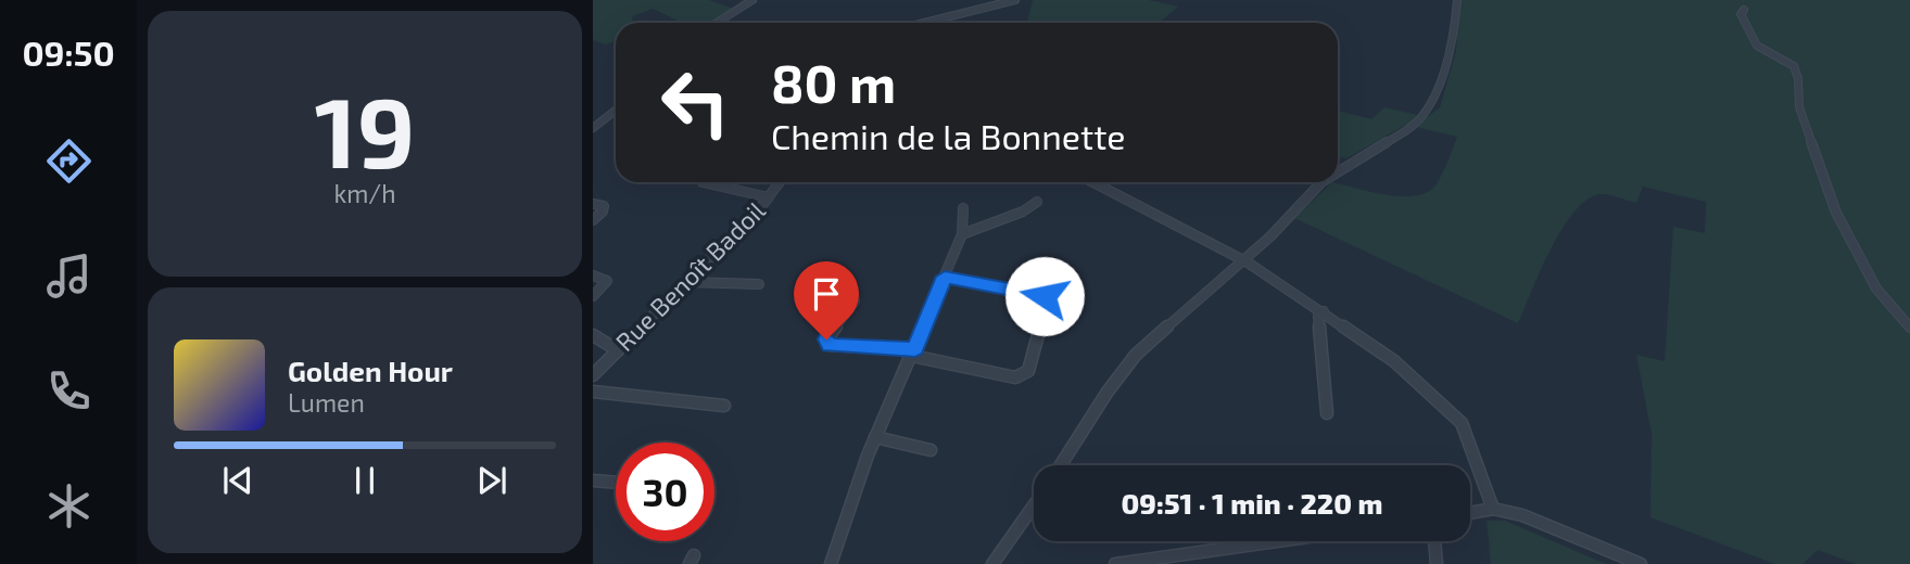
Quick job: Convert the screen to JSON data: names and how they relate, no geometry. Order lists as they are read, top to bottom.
{
  "streets": {
    "street": ["Rue Benoît Badoil"]
  },
  "page": {
    "tabs": "09:50",
    "tile": ["19", "km/h"],
    "turn": ["80 m", "Chemin de la Bonnette"],
    "song": ["Golden Hour", "Lumen"],
    "limit": "30",
    "trip": "09:51 · 1 min · 220 m"
  }
}
